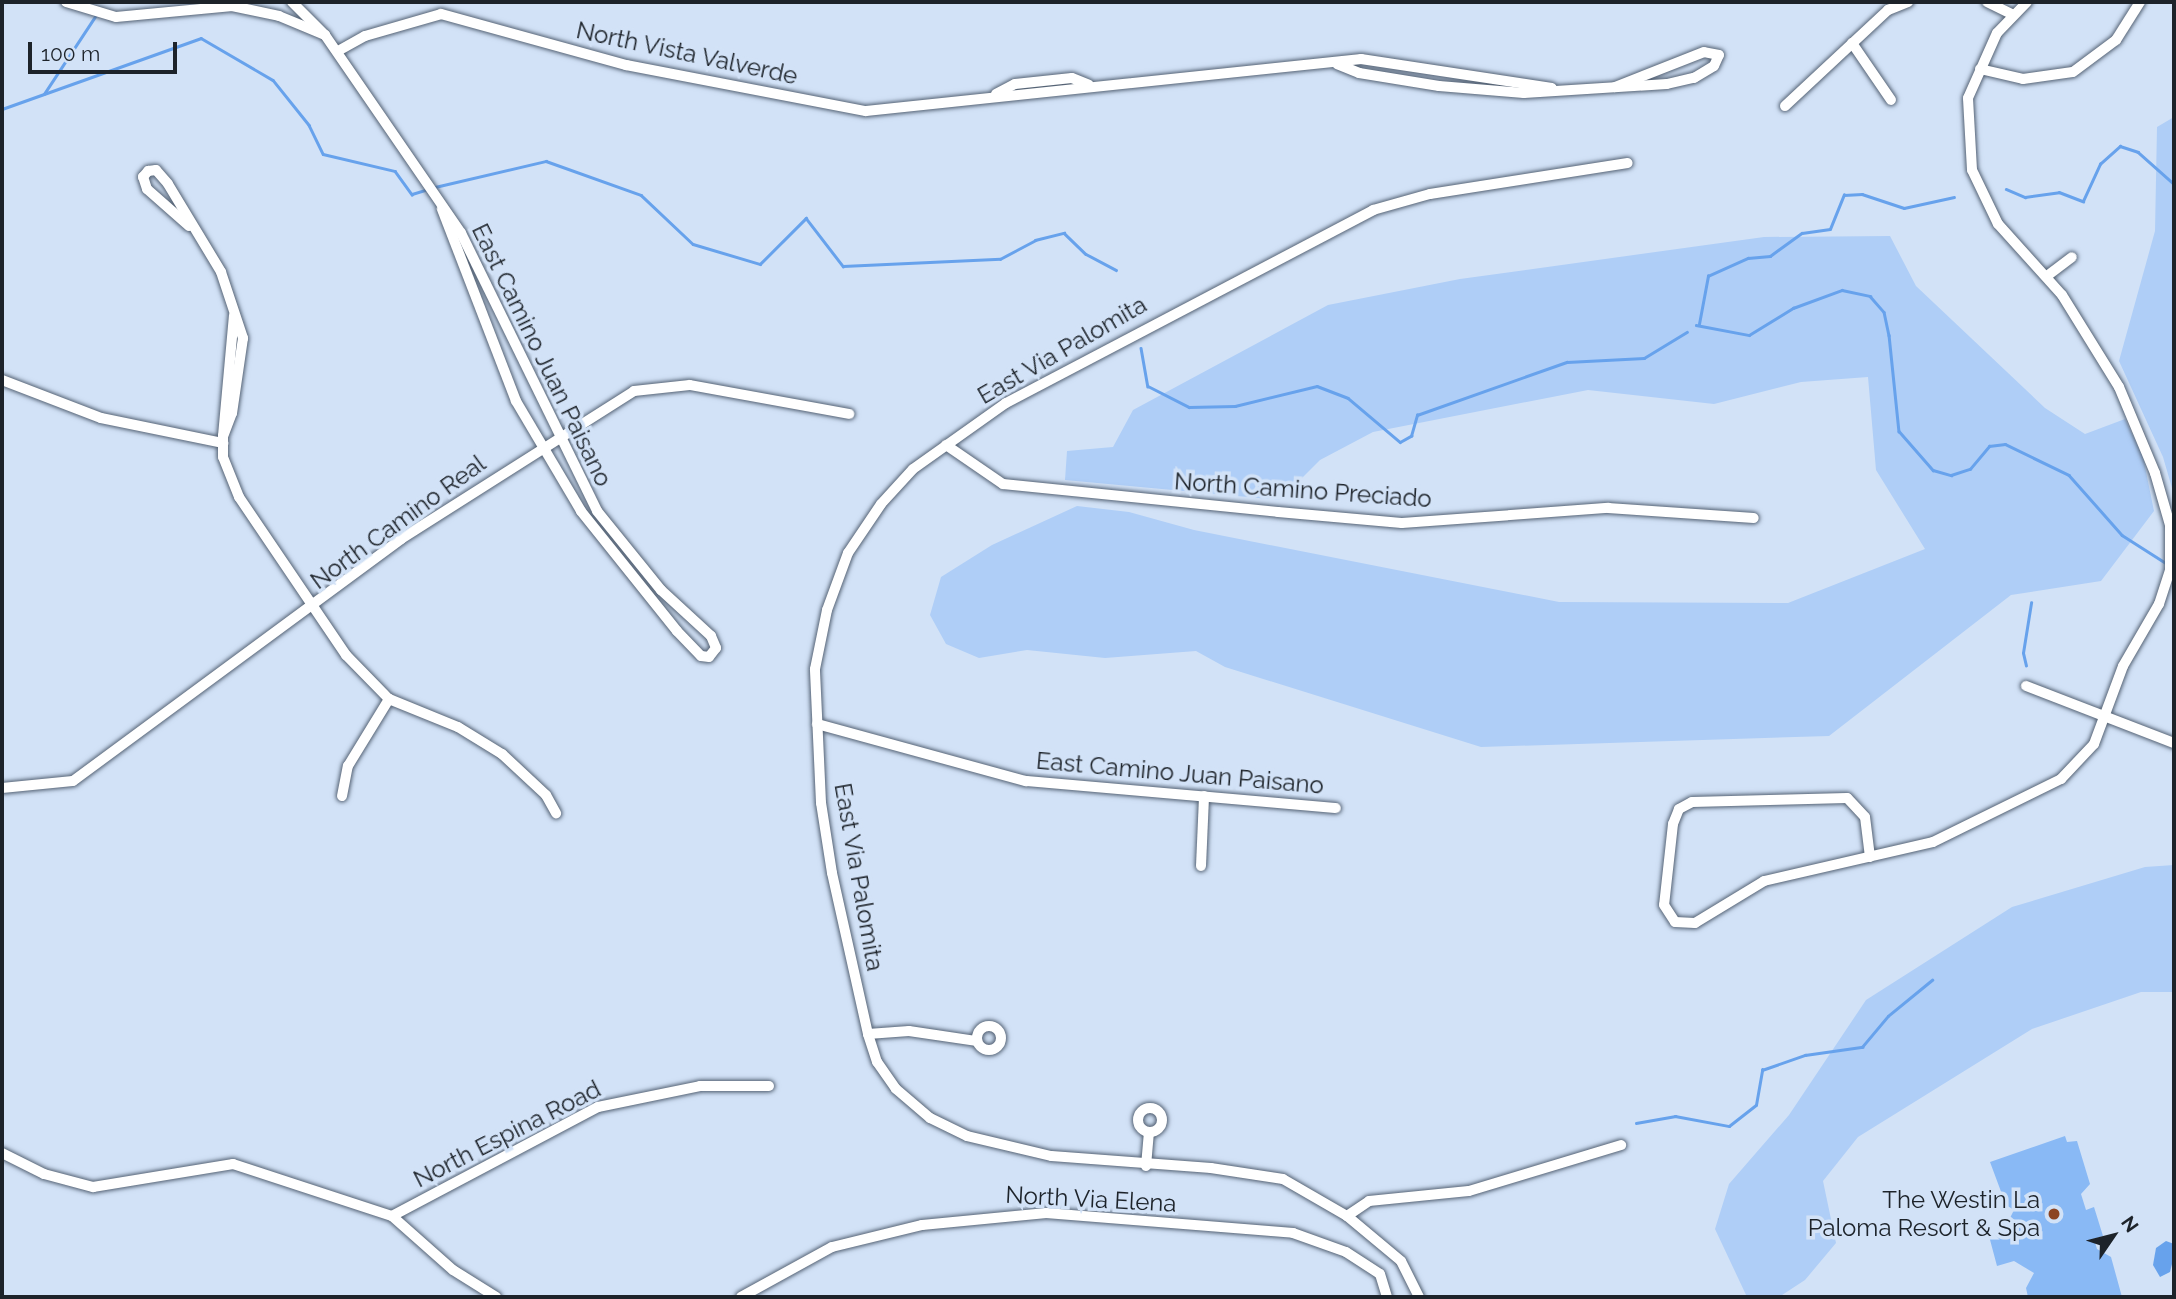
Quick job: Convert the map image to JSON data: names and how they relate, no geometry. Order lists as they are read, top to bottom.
{
  "streets": {
    "street": [
      "North Vista Valverde",
      "East Via Palomita",
      "East Camino Juan Paisano",
      "North Camino Preciado",
      "North Camino Real",
      "North Espina Road",
      "North Via Elena"
    ]
  },
  "crossings": [
    ["North Vista Valverde", "East Camino Juan Paisano"],
    ["East Via Palomita", "East Camino Juan Paisano"],
    ["East Via Palomita", "North Camino Preciado"],
    ["East Camino Juan Paisano", "North Camino Real"]
  ],
  "places": ["The Westin La Paloma Resort & Spa"],
  "scale_bar": "100 m",
  "north": "top right"
}
